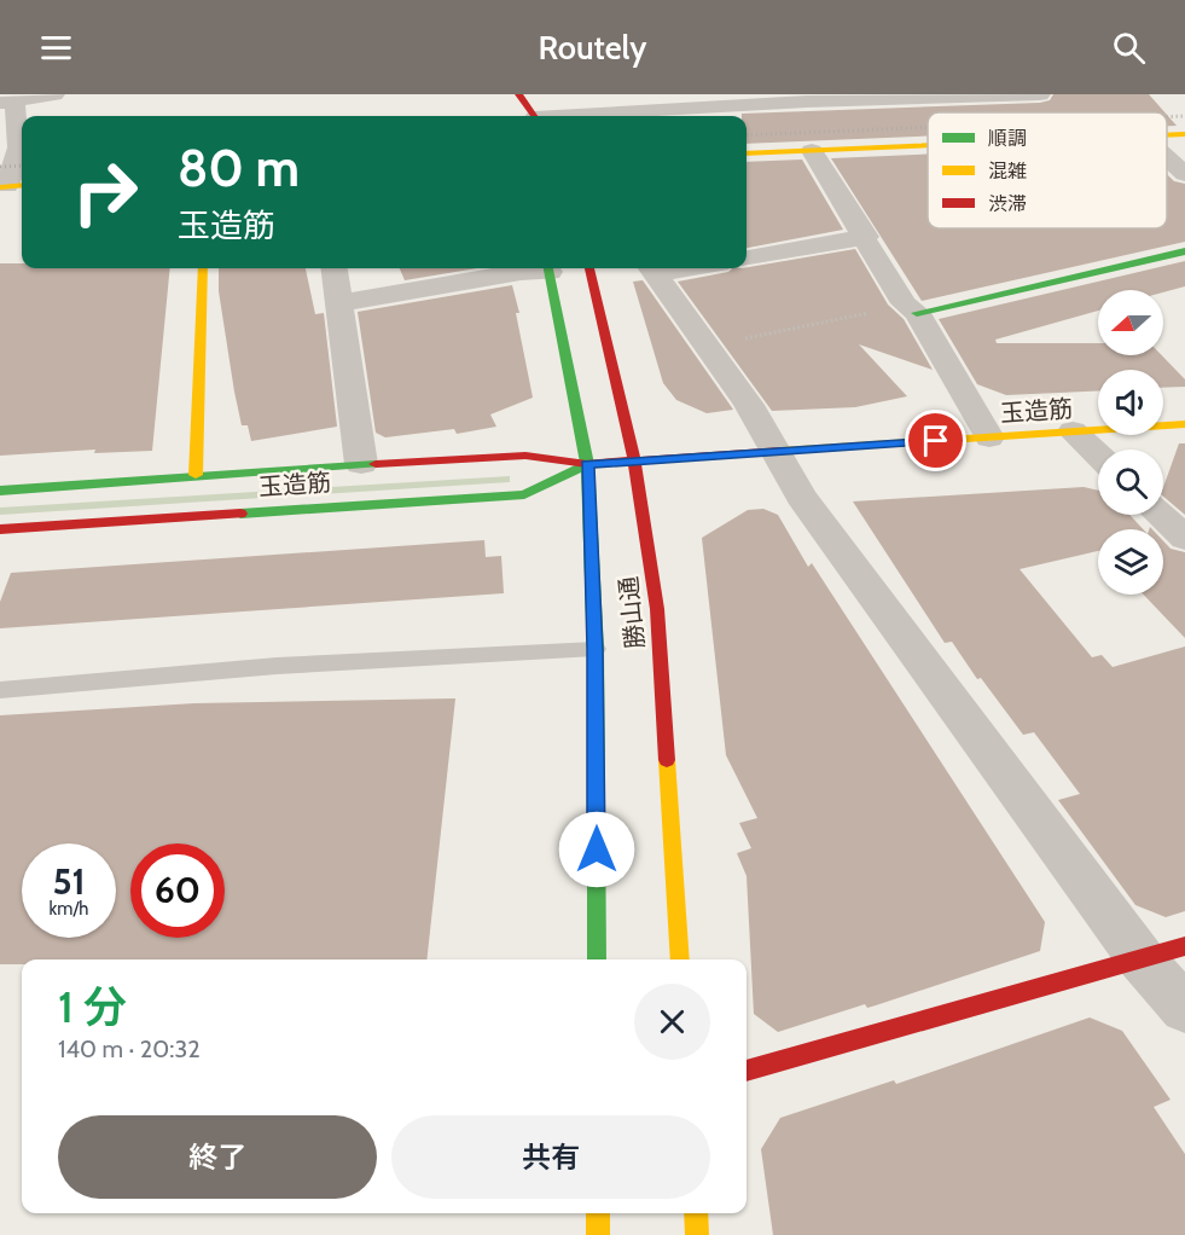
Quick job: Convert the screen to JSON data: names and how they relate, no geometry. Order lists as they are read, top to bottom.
{
  "streets": {
    "street": ["玉造筋", "勝山通"]
  },
  "crossings": [
    ["玉造筋", "勝山通"]
  ],
  "legend": ["順調", "混雑", "渋滞"],
  "north": "left",
  "page": {
    "header": "Routely",
    "turn": ["80 m", "玉造筋"],
    "speed": "51 km/h",
    "limit": "60",
    "heading": ["1 分", "140 m · 20:32"],
    "buttons": ["終了", "共有"]
  }
}
